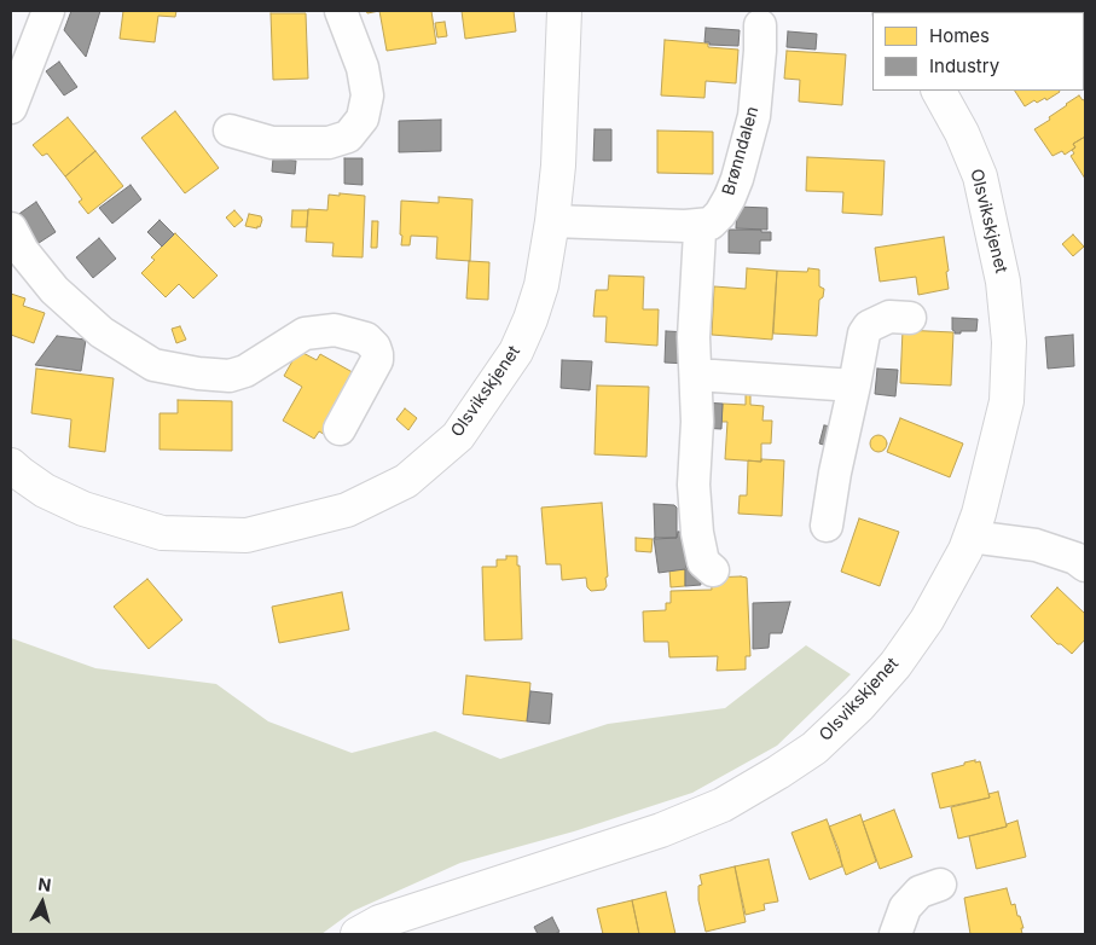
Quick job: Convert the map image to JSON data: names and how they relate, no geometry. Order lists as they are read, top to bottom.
{
  "streets": {
    "main road": ["Olsvikskjenet"],
    "street": ["Brønndalen"]
  },
  "legend": ["Homes", "Industry"],
  "north": "top"
}
